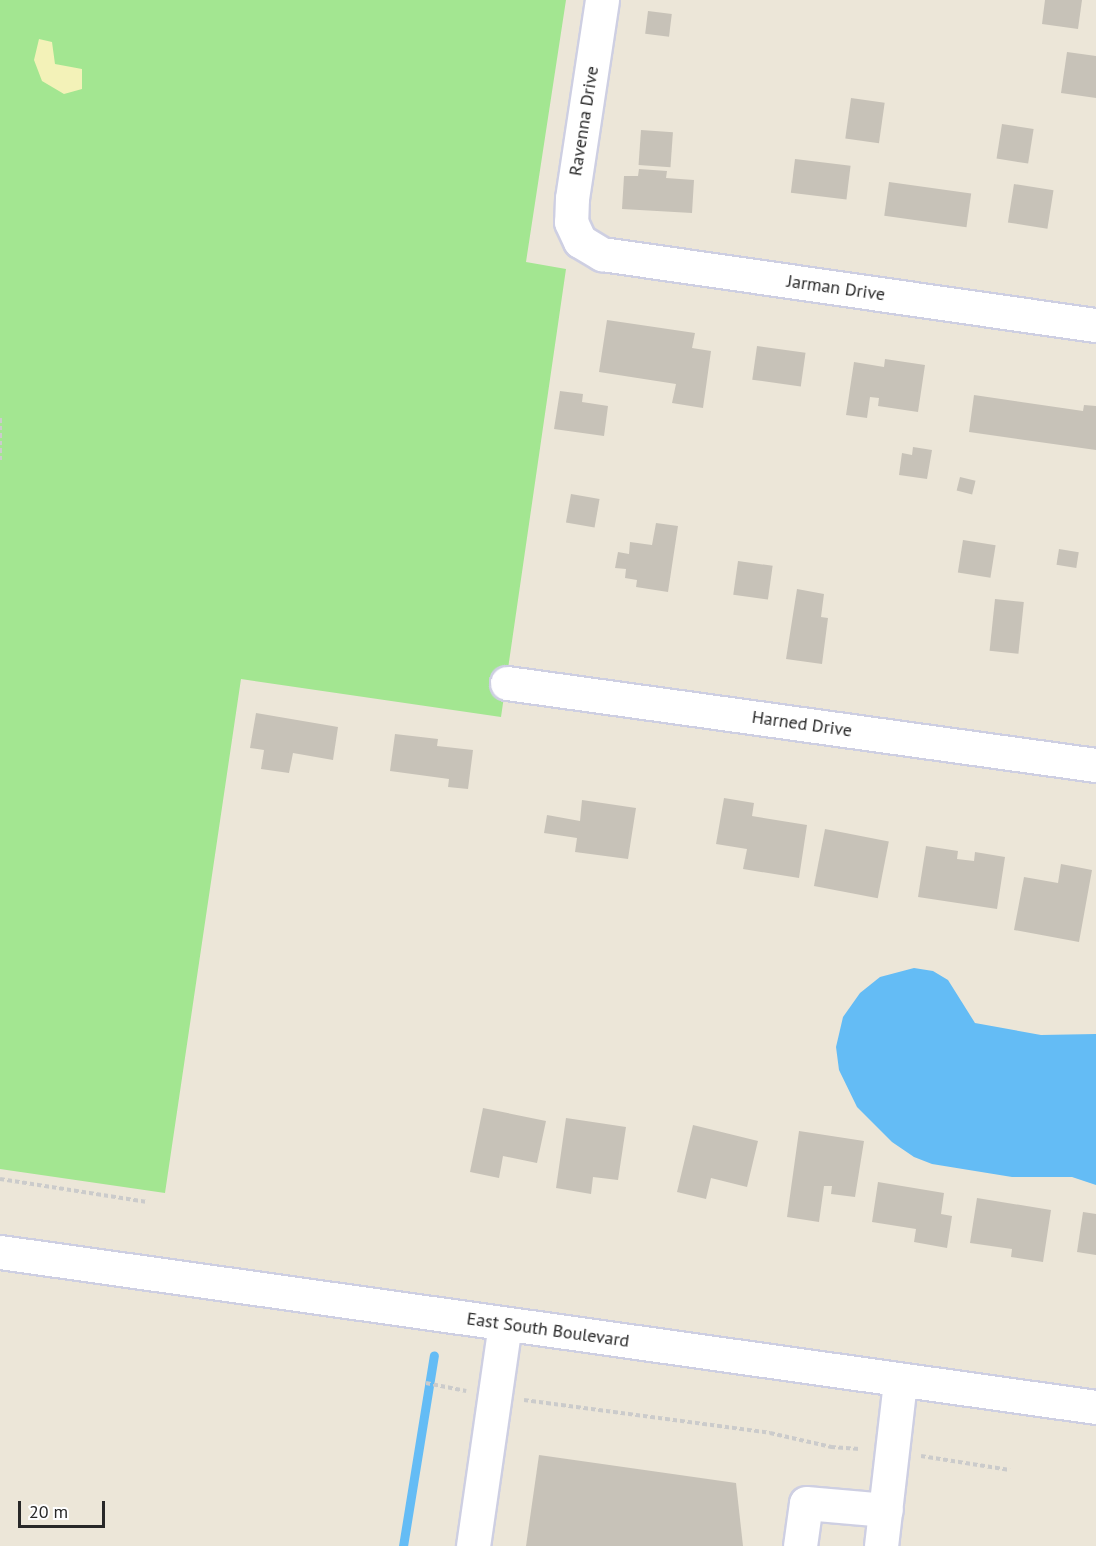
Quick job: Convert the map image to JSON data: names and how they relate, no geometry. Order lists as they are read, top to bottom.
{
  "streets": {
    "street": [
      "Ravenna Drive",
      "Jarman Drive",
      "Harned Drive",
      "East South Boulevard"
    ]
  },
  "crossings": [
    ["Ravenna Drive", "Jarman Drive"]
  ],
  "scale_bar": "20 m"
}
